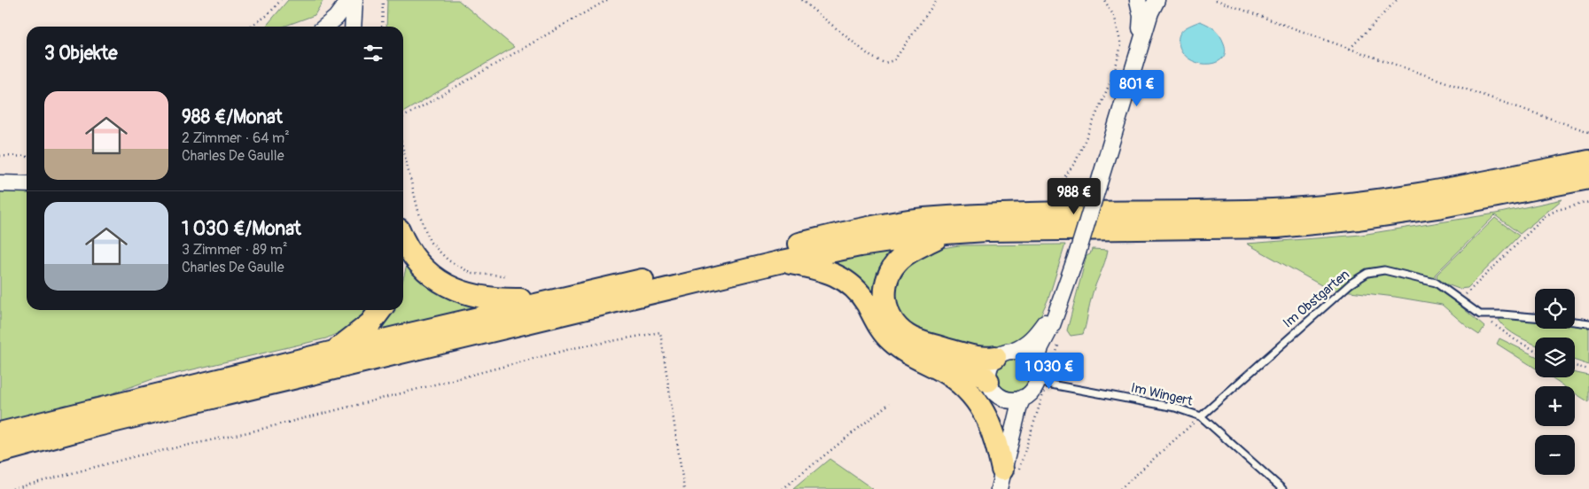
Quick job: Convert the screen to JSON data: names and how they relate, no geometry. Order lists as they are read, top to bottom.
{
  "streets": {
    "lane": ["Im Obstgarten", "Im Wingert"]
  },
  "crossings": [
    ["Im Obstgarten", "Im Wingert"]
  ],
  "page": {
    "heading": "3 Objekte",
    "price": ["801 €", "988 €", "1 030 €"],
    "list": [
      {
        "name": "988 €/Monat",
        "note": "2 Zimmer · 64 m² · Charles De Gaulle"
      },
      {
        "name": "1 030 €/Monat",
        "note": "3 Zimmer · 89 m² · Charles De Gaulle"
      }
    ],
    "map_buttons": ["+", "−"]
  }
}
